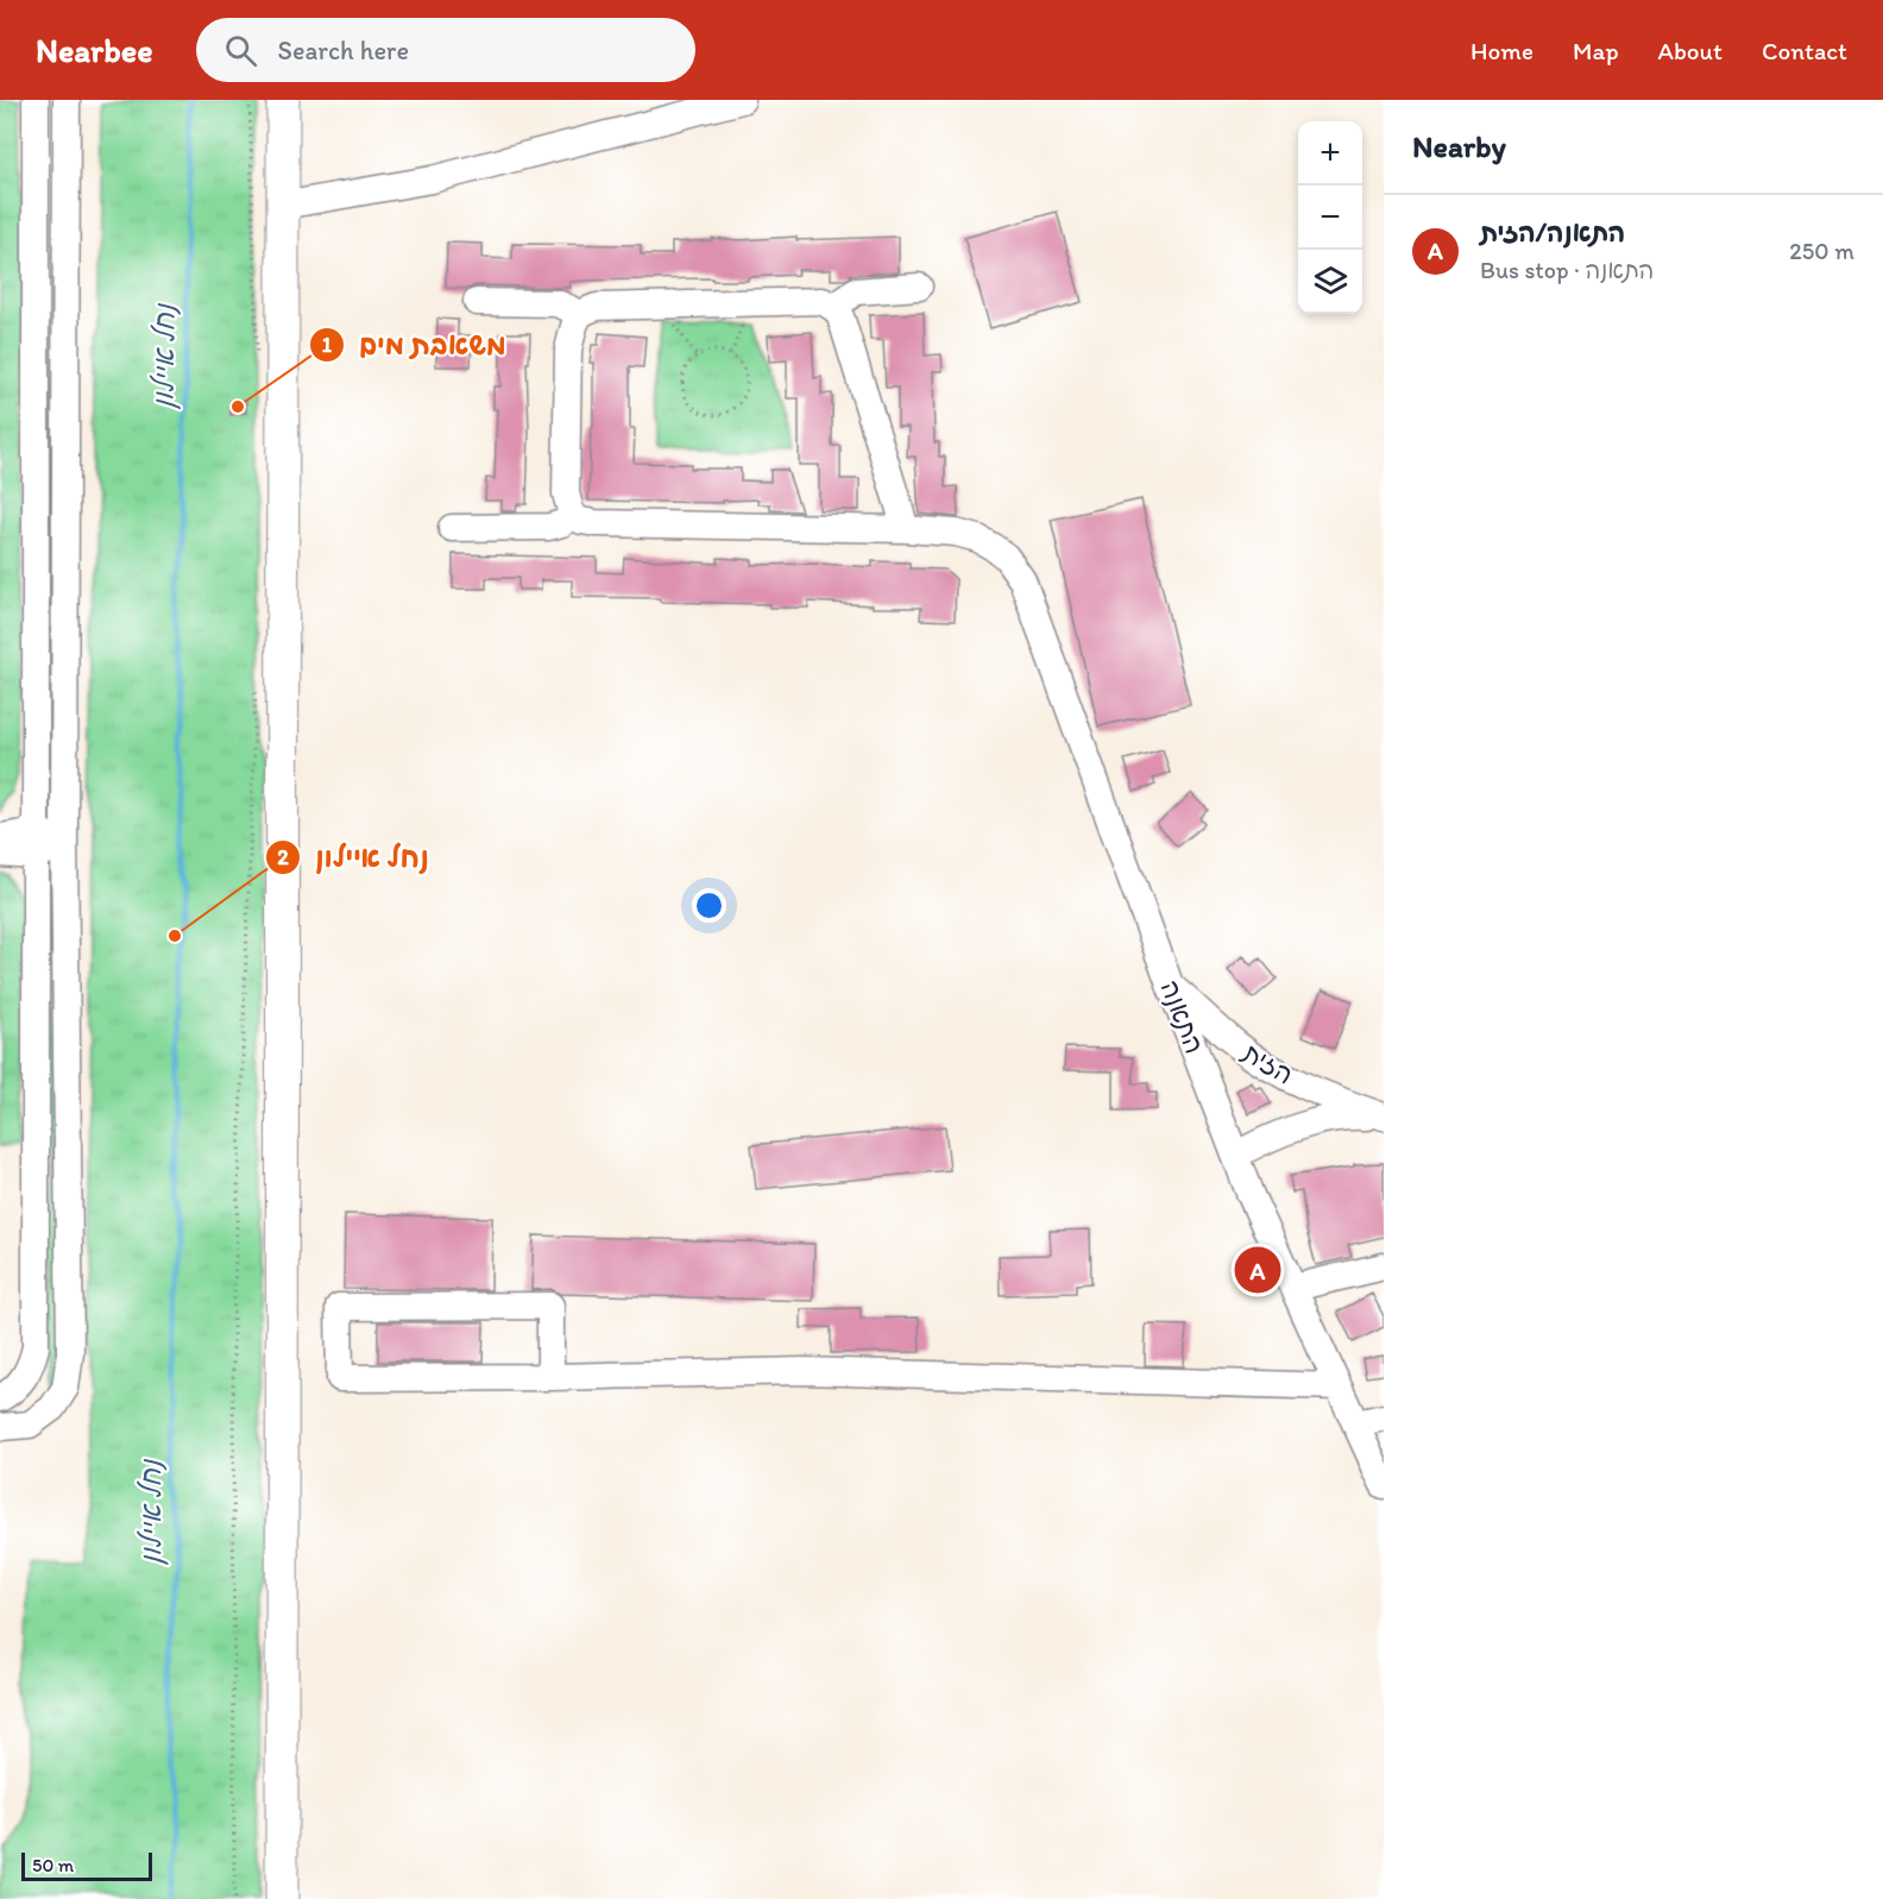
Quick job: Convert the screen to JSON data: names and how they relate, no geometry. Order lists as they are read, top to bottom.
{
  "streets": {
    "street": ["התאנה", "הזית"]
  },
  "crossings": [
    ["התאנה", "הזית"]
  ],
  "water": ["נחל איילון"],
  "places": ["משאבת מים", "נחל איילון"],
  "scale_bar": "50 m",
  "page": {
    "header": "Nearbee",
    "search": "Search here",
    "nav": [
      "Home",
      "Map",
      "About",
      "Contact"
    ],
    "heading": "Nearby",
    "map_buttons": ["+", "−"],
    "list": [
      {
        "mark": "A",
        "name": "התאנה/הזית",
        "note": "Bus stop · התאנה",
        "value": "250 m"
      }
    ],
    "pins": "A",
    "scale": "50 m"
  }
}
